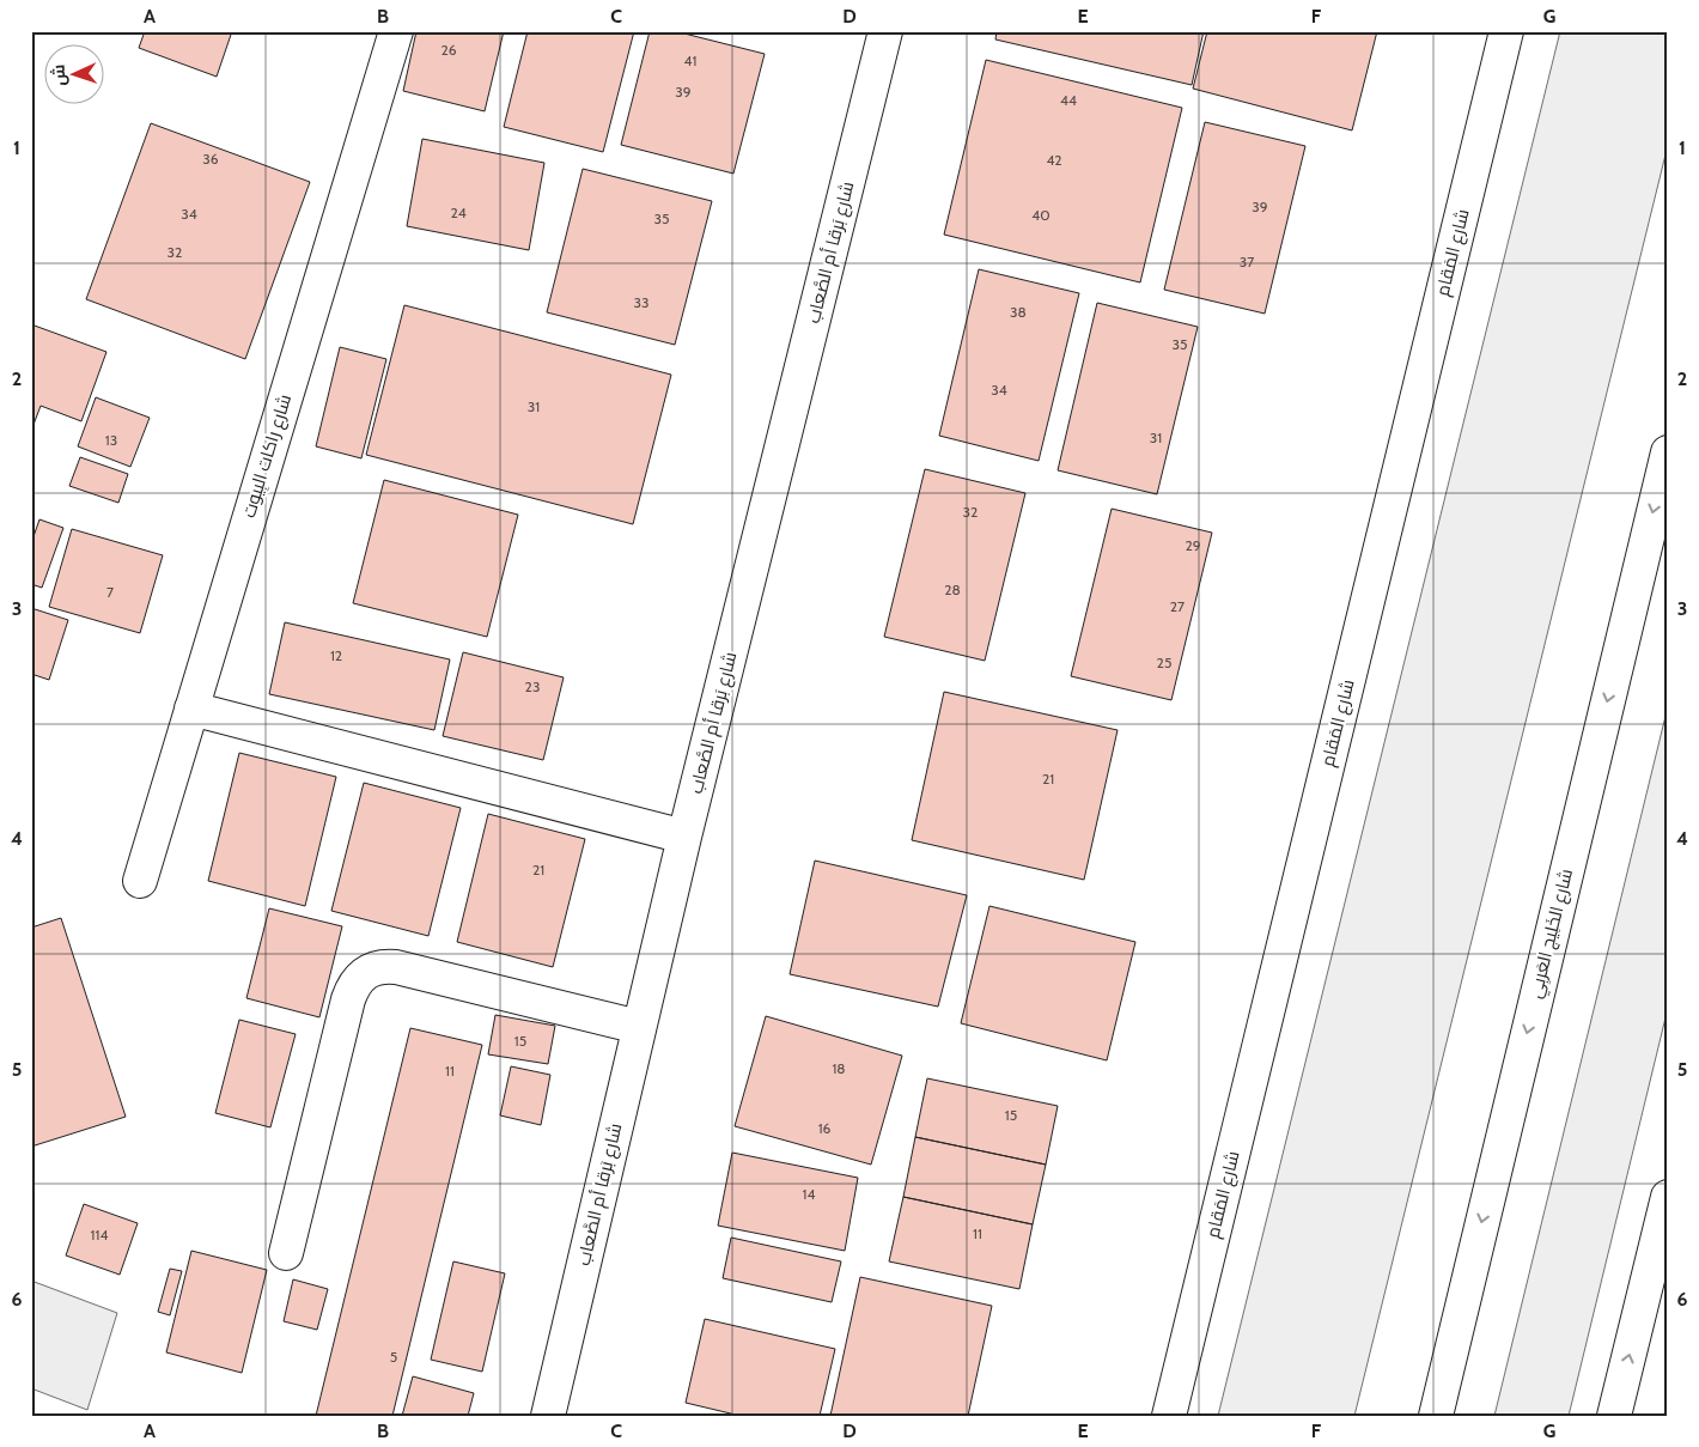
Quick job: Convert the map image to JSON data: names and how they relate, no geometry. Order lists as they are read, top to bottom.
{
  "streets": {
    "main road": [
      "شارع بَرقا أم الصَّعاب",
      "شارع المَقام",
      "شارع راكات البِيوت",
      "شارع الخَلِيج العَربِي"
    ]
  },
  "one_way": ["شارع الخَلِيج العَربِي"],
  "house_numbers": [
    "26",
    "41",
    "39",
    "44",
    "36",
    "42",
    "39",
    "24",
    "34",
    "40",
    "35",
    "32",
    "37",
    "33",
    "38",
    "35",
    "34",
    "31",
    "31",
    "13",
    "32",
    "29",
    "28",
    "7",
    "27",
    "12",
    "25",
    "23",
    "21",
    "21",
    "15",
    "18",
    "11",
    "15",
    "16",
    "14",
    "11",
    "114",
    "5"
  ],
  "north": "left",
  "grid": {
    "columns": [
      "A",
      "B",
      "C",
      "D",
      "E",
      "F",
      "G"
    ],
    "rows": [
      "1",
      "2",
      "3",
      "4",
      "5",
      "6"
    ]
  }
}
